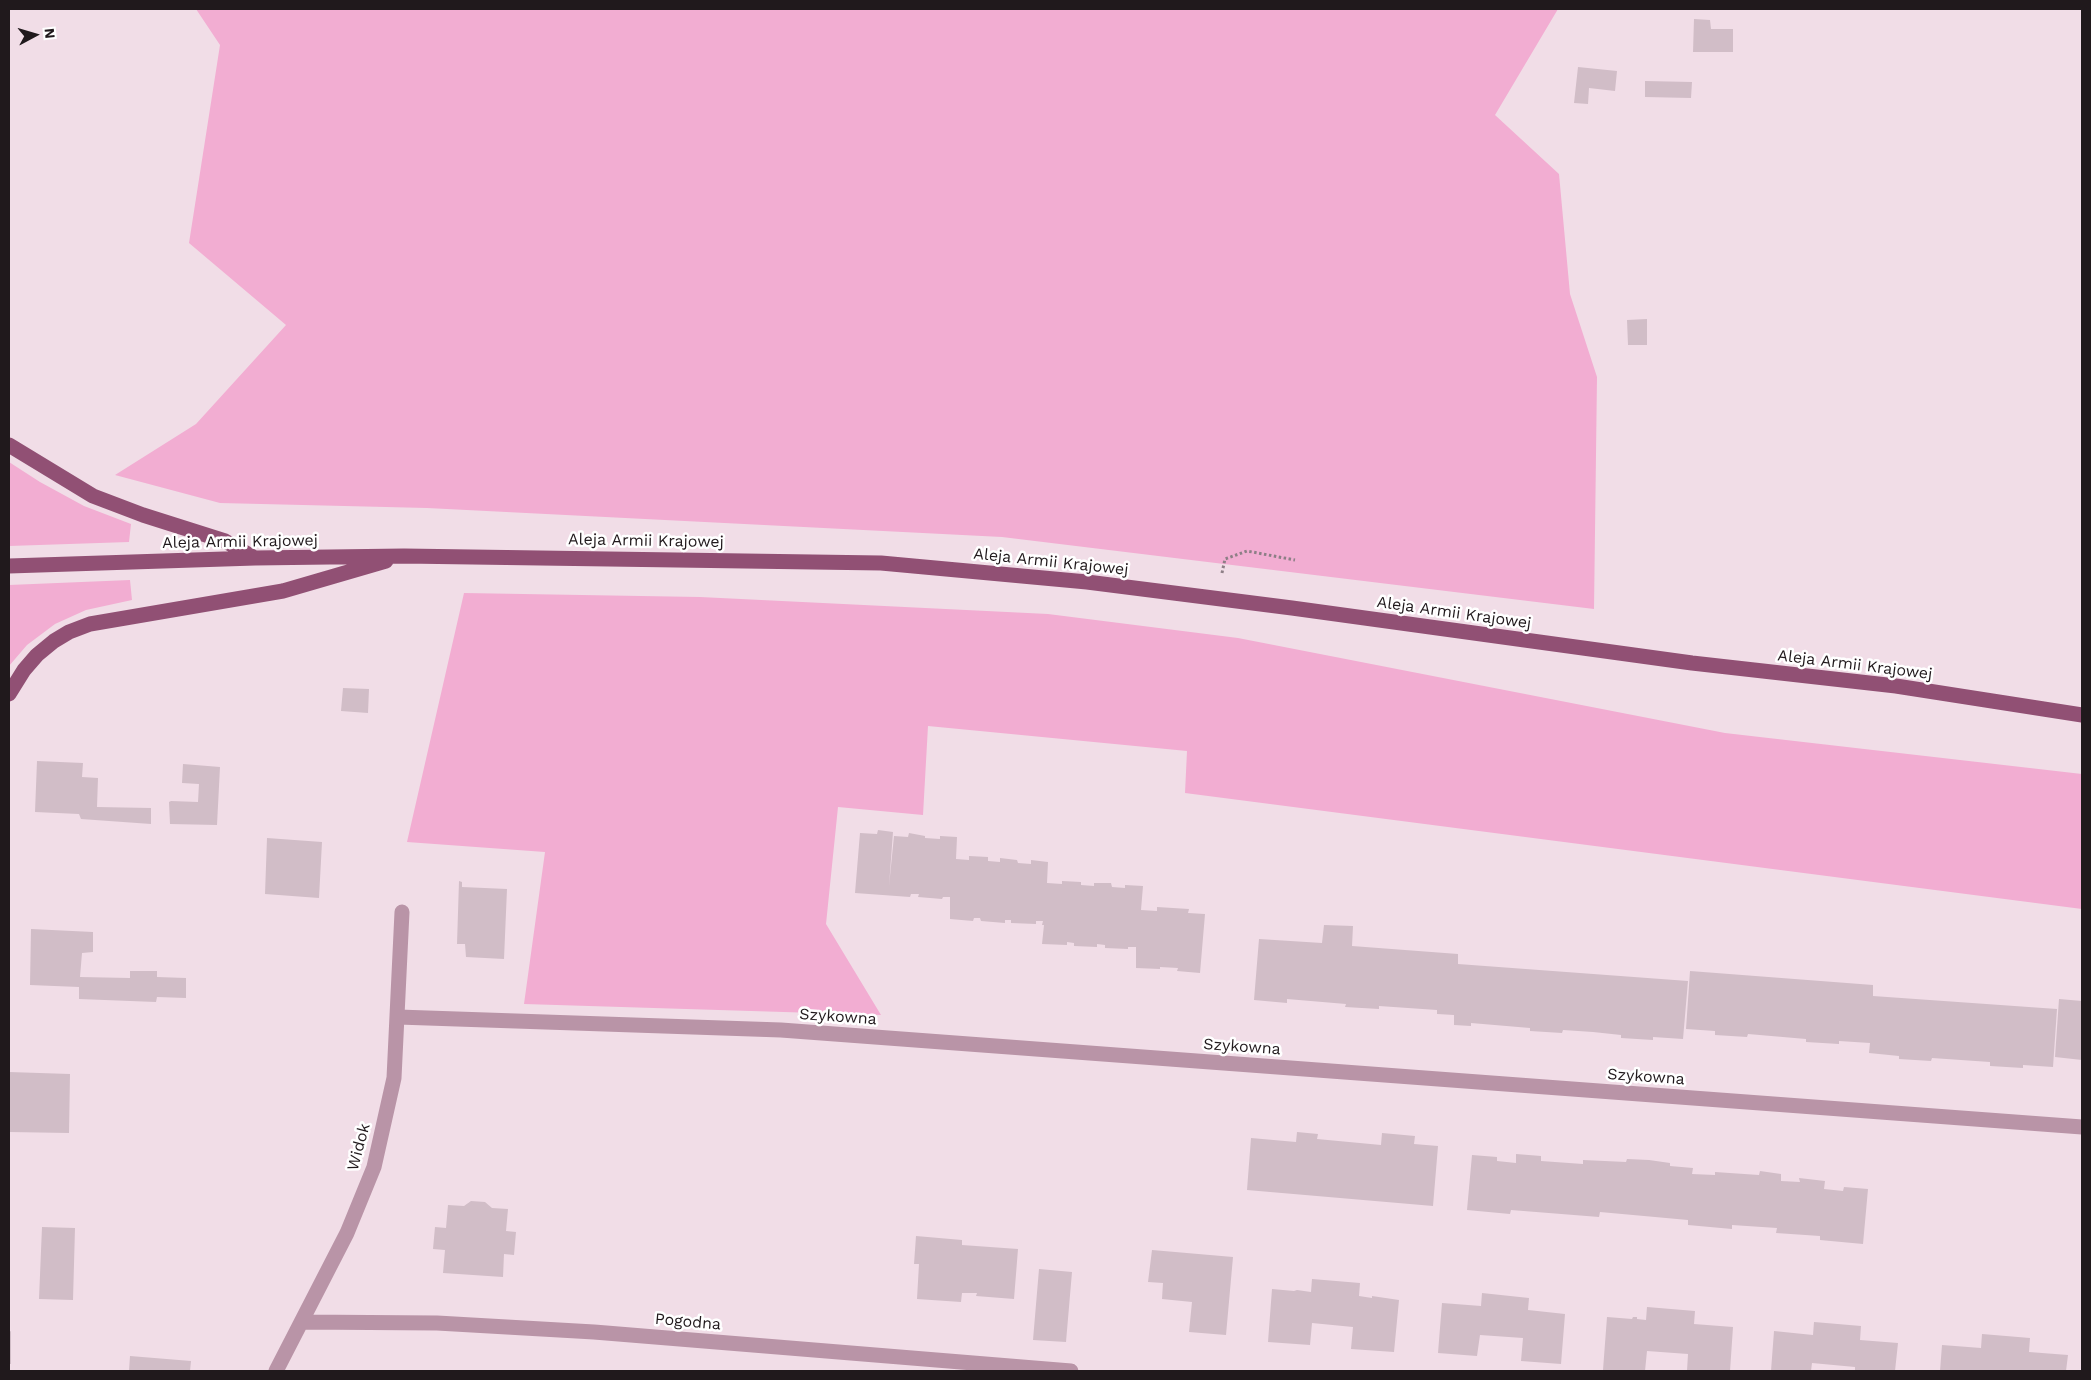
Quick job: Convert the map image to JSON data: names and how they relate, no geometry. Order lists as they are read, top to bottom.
{
  "streets": {
    "main road": ["Aleja Armii Krajowej"],
    "street": ["Szykowna", "Widok", "Pogodna"]
  },
  "crossings": [
    ["Szykowna", "Widok"],
    ["Widok", "Pogodna"]
  ],
  "north": "right"
}
